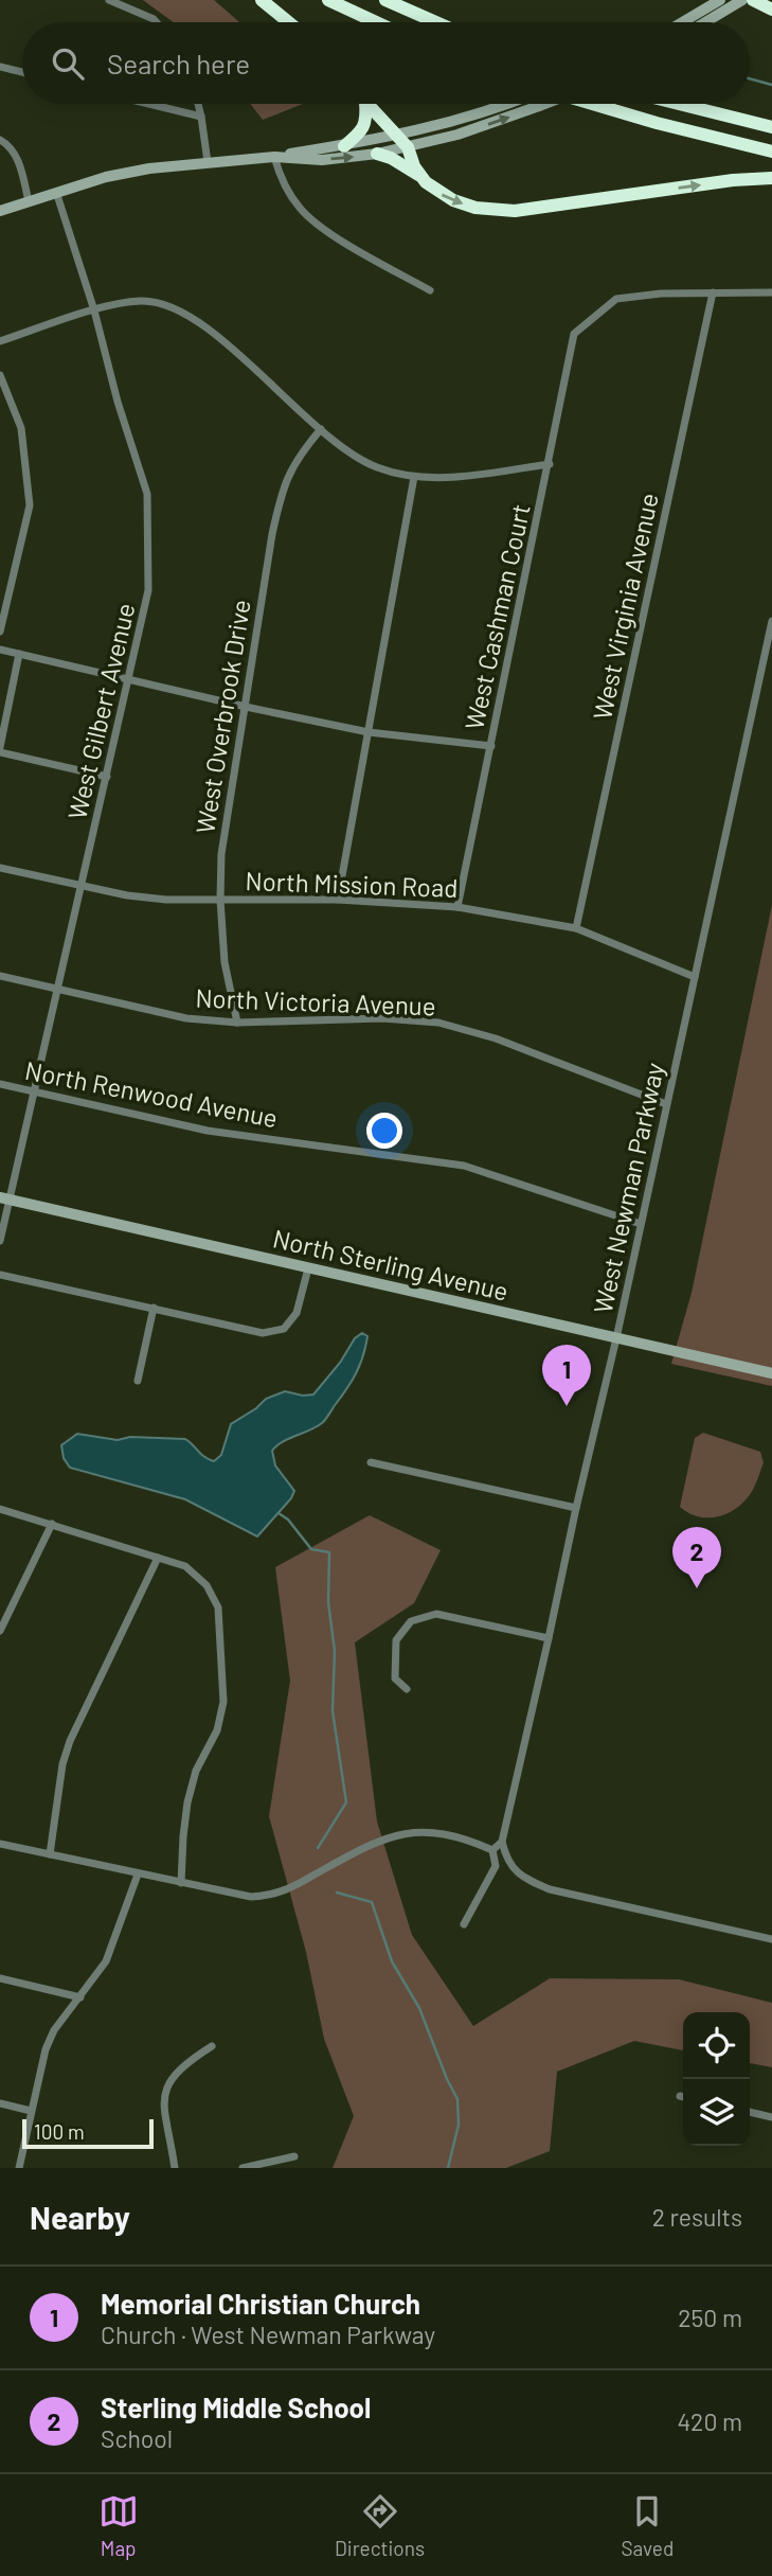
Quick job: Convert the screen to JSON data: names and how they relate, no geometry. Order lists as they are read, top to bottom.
{
  "streets": {
    "main road": ["North Sterling Avenue"],
    "street": [
      "West Virginia Avenue",
      "West Cashman Court",
      "West Gilbert Avenue",
      "West Overbrook Drive",
      "North Mission Road",
      "North Victoria Avenue",
      "North Renwood Avenue",
      "West Newman Parkway"
    ]
  },
  "crossings": [
    ["West Virginia Avenue", "West Cashman Court"],
    ["West Virginia Avenue", "North Mission Road"],
    ["West Cashman Court", "North Mission Road"],
    ["West Gilbert Avenue", "North Mission Road"],
    ["West Gilbert Avenue", "North Victoria Avenue"],
    ["West Gilbert Avenue", "North Renwood Avenue"],
    ["West Gilbert Avenue", "North Sterling Avenue"],
    ["West Overbrook Drive", "North Mission Road"],
    ["West Overbrook Drive", "North Victoria Avenue"],
    ["North Mission Road", "West Newman Parkway"],
    ["North Victoria Avenue", "West Newman Parkway"],
    ["North Renwood Avenue", "West Newman Parkway"],
    ["West Newman Parkway", "North Sterling Avenue"]
  ],
  "scale_bar": "100 m",
  "page": {
    "search": "Search here",
    "pins": ["1", "2"],
    "scale": "100 m",
    "heading": ["Nearby", "2 results"],
    "list": [
      {
        "mark": "1",
        "name": "Memorial Christian Church",
        "note": "Church · West Newman Parkway",
        "value": "250 m"
      },
      {
        "mark": "2",
        "name": "Sterling Middle School",
        "note": "School",
        "value": "420 m"
      }
    ],
    "nav": ["Map", "Directions", "Saved"]
  }
}
